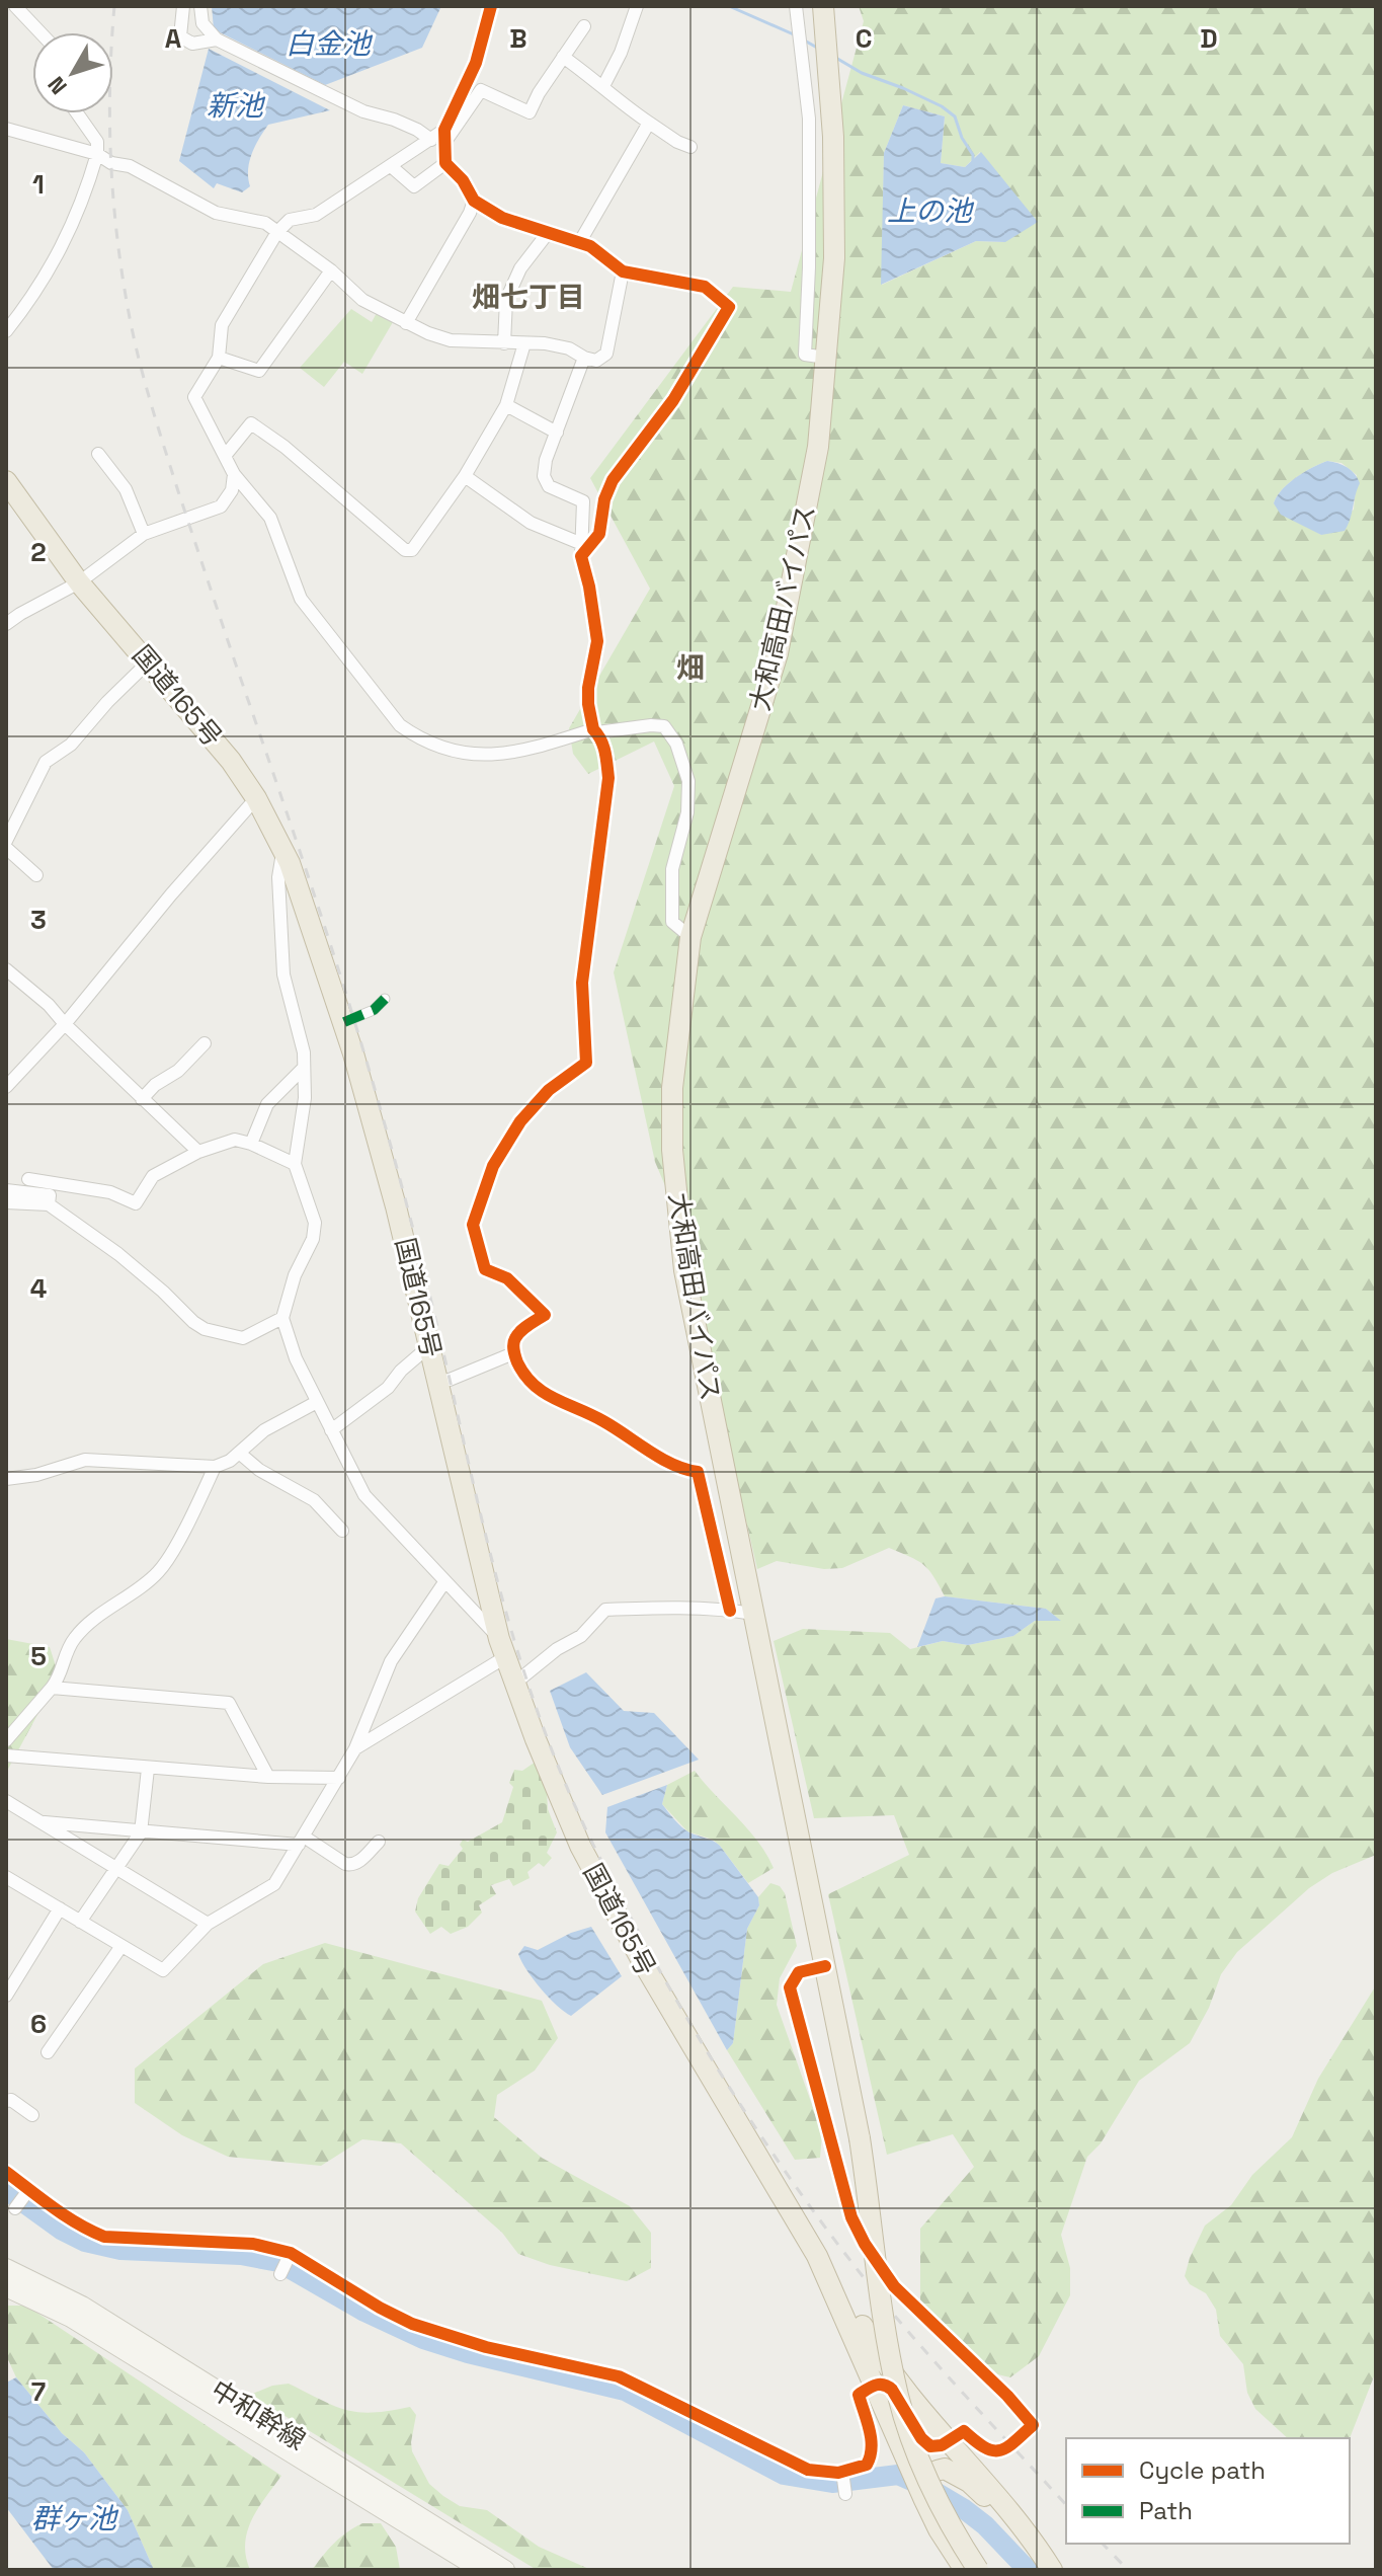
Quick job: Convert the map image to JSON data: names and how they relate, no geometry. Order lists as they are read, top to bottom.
{
  "streets": {
    "highway": ["大和高田バイパス", "国道165号"],
    "main road": ["中和幹線"]
  },
  "districts": ["畑七丁目", "畑"],
  "water": [
    "白金池",
    "新池",
    "上の池",
    "群ヶ池"
  ],
  "legend": ["Cycle path", "Path"],
  "north": "bottom left",
  "grid": {
    "columns": [
      "A",
      "B",
      "C",
      "D"
    ],
    "rows": [
      "1",
      "2",
      "3",
      "4",
      "5",
      "6",
      "7"
    ]
  }
}
